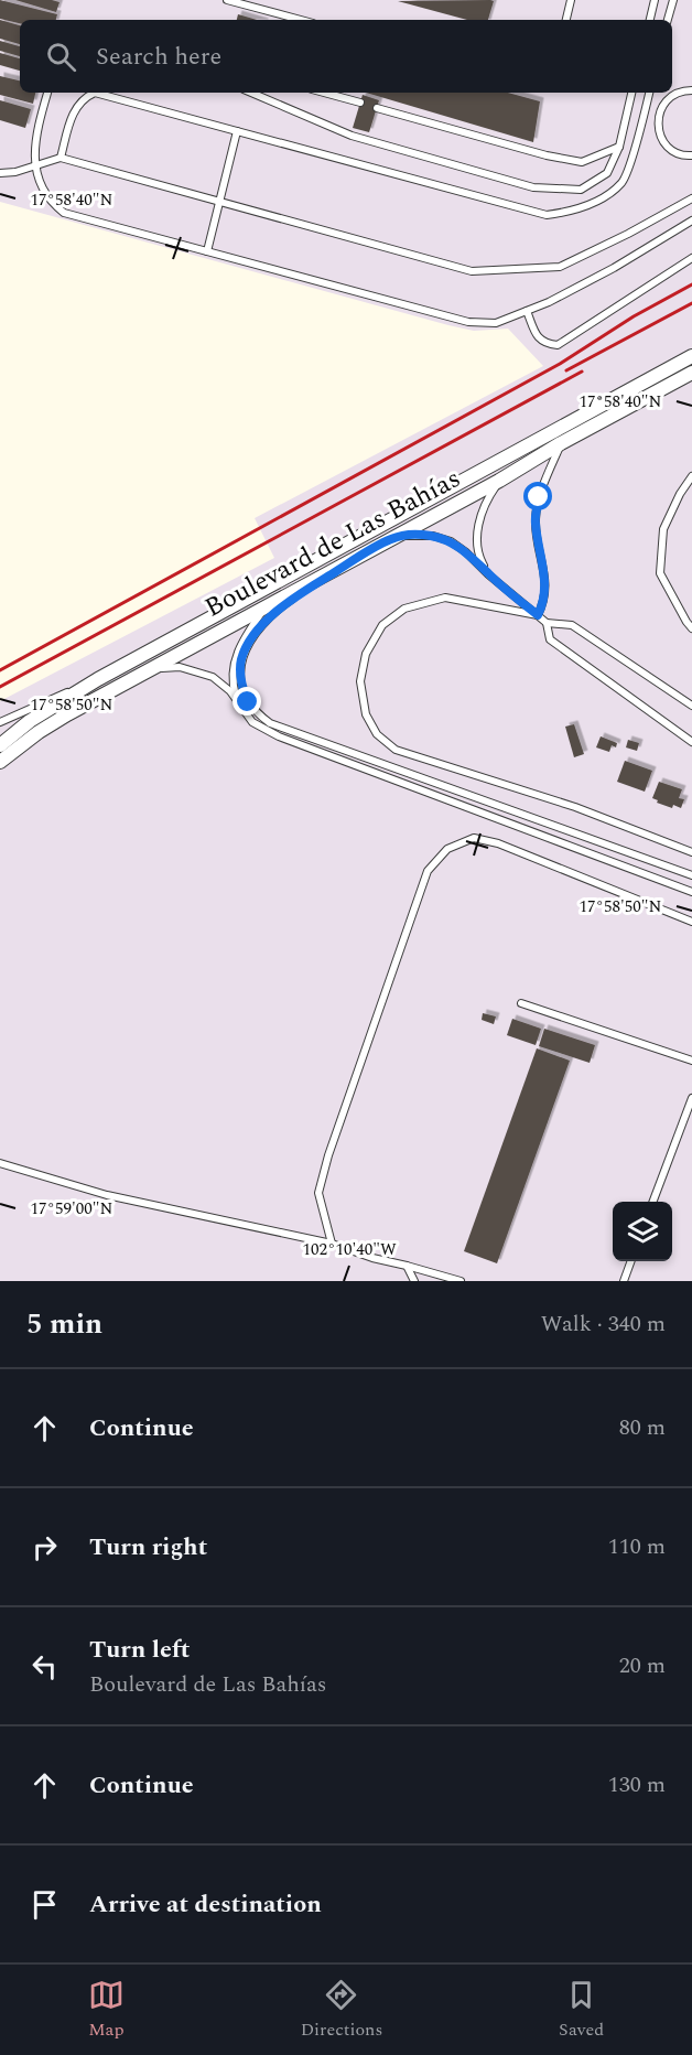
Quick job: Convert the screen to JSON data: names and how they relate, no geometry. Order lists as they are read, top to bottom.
{
  "streets": {
    "street": ["Boulevard de Las Bahías"]
  },
  "page": {
    "search": "Search here",
    "heading": ["5 min", "Walk · 340 m"],
    "list": [
      ["Continue", "80 m"],
      ["Turn right", "110 m"],
      ["Turn left", "Boulevard de Las Bahías", "20 m"],
      ["Continue", "130 m"],
      "Arrive at destination"
    ],
    "nav": ["Map", "Directions", "Saved"]
  },
  "coordinates": [
    "17°58'40\"N",
    "17°58'50\"N",
    "17°59'00\"N",
    "102°10'40\"W"
  ]
}
